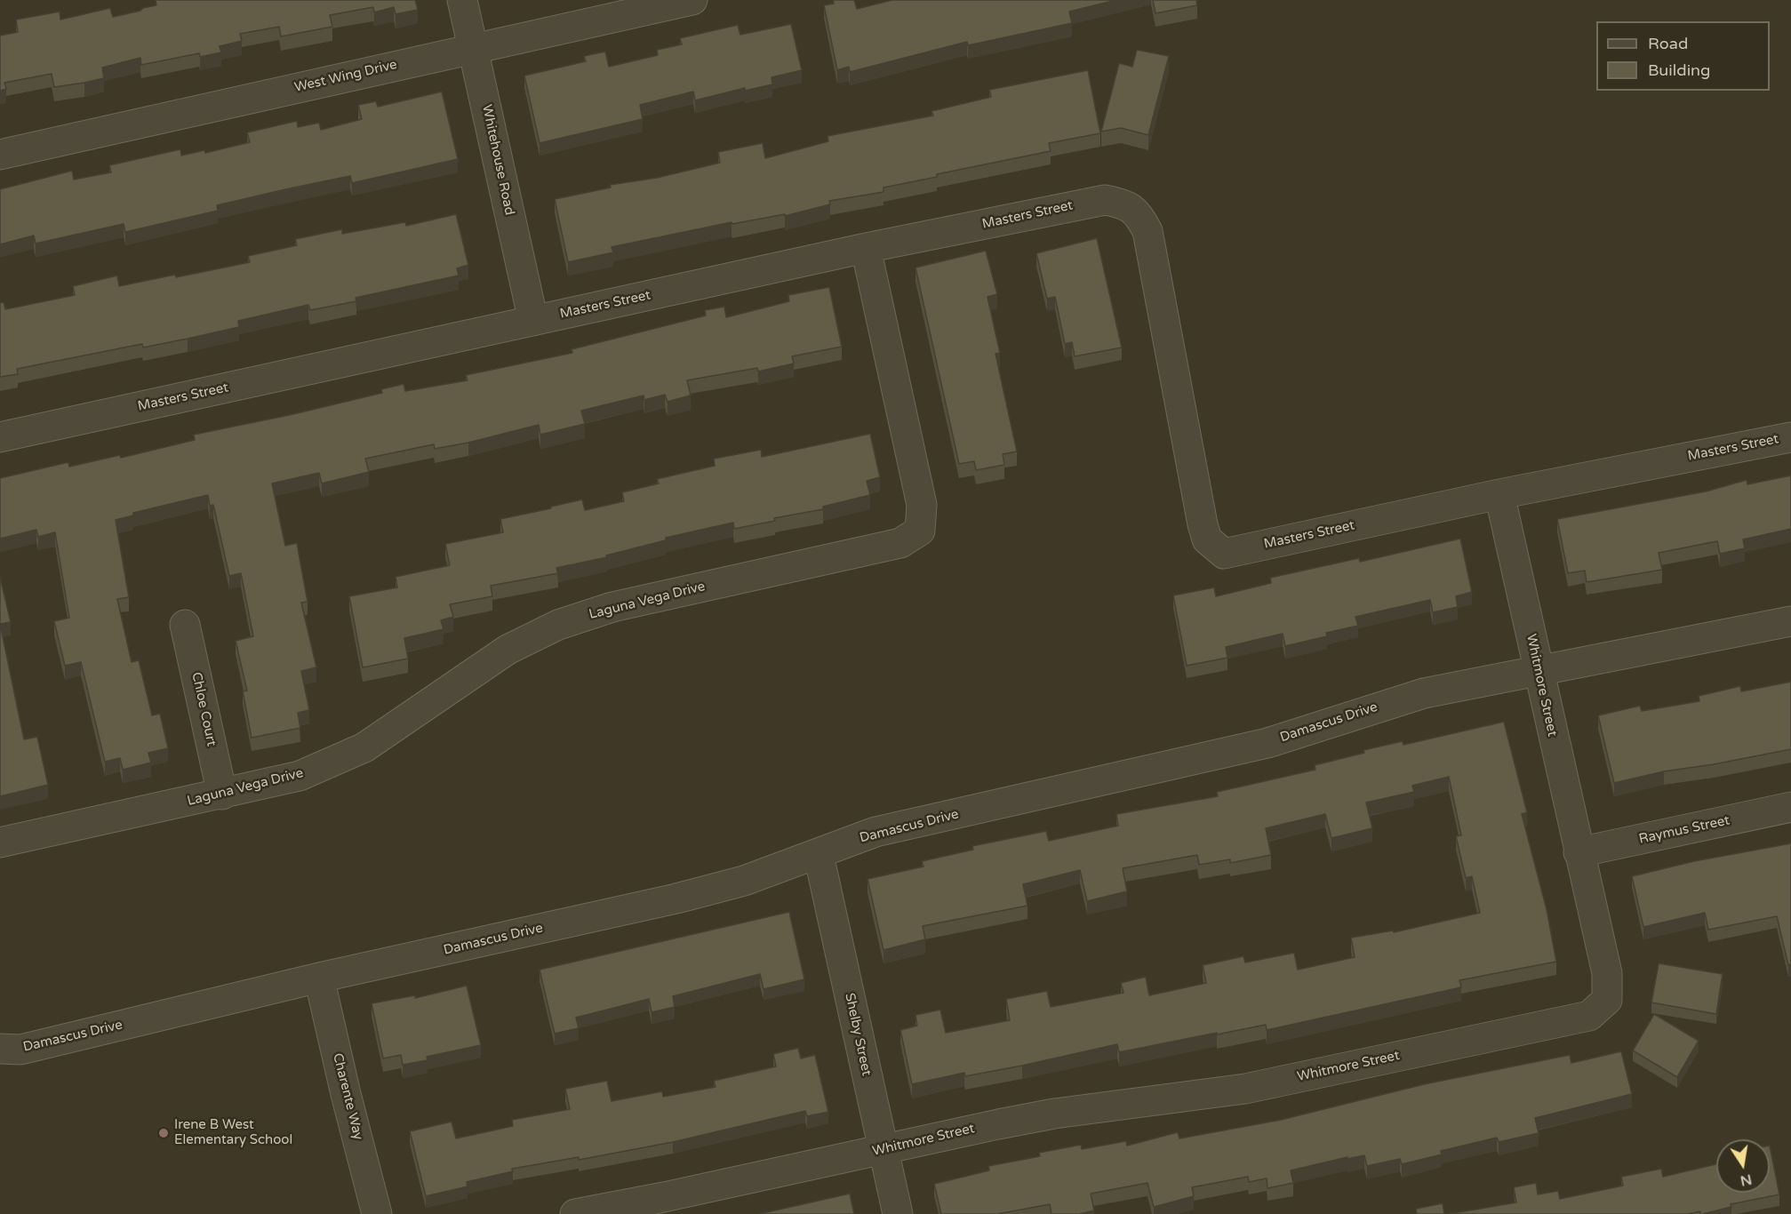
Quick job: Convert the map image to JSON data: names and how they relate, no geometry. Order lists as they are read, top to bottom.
{
  "streets": {
    "street": [
      "West Wing Drive",
      "Whitehouse Road",
      "Masters Street",
      "Laguna Vega Drive",
      "Whitmore Street",
      "Chloe Court",
      "Damascus Drive",
      "Raymus Street",
      "Shelby Street",
      "Charente Way"
    ]
  },
  "crossings": [
    ["West Wing Drive", "Whitehouse Road"],
    ["Whitehouse Road", "Masters Street"],
    ["Masters Street", "Laguna Vega Drive"],
    ["Masters Street", "Whitmore Street"],
    ["Laguna Vega Drive", "Chloe Court"],
    ["Whitmore Street", "Damascus Drive"],
    ["Whitmore Street", "Raymus Street"],
    ["Whitmore Street", "Shelby Street"],
    ["Damascus Drive", "Shelby Street"],
    ["Damascus Drive", "Charente Way"]
  ],
  "places": ["Irene B West Elementary School"],
  "legend": ["Road", "Building"],
  "north": "bottom"
}
